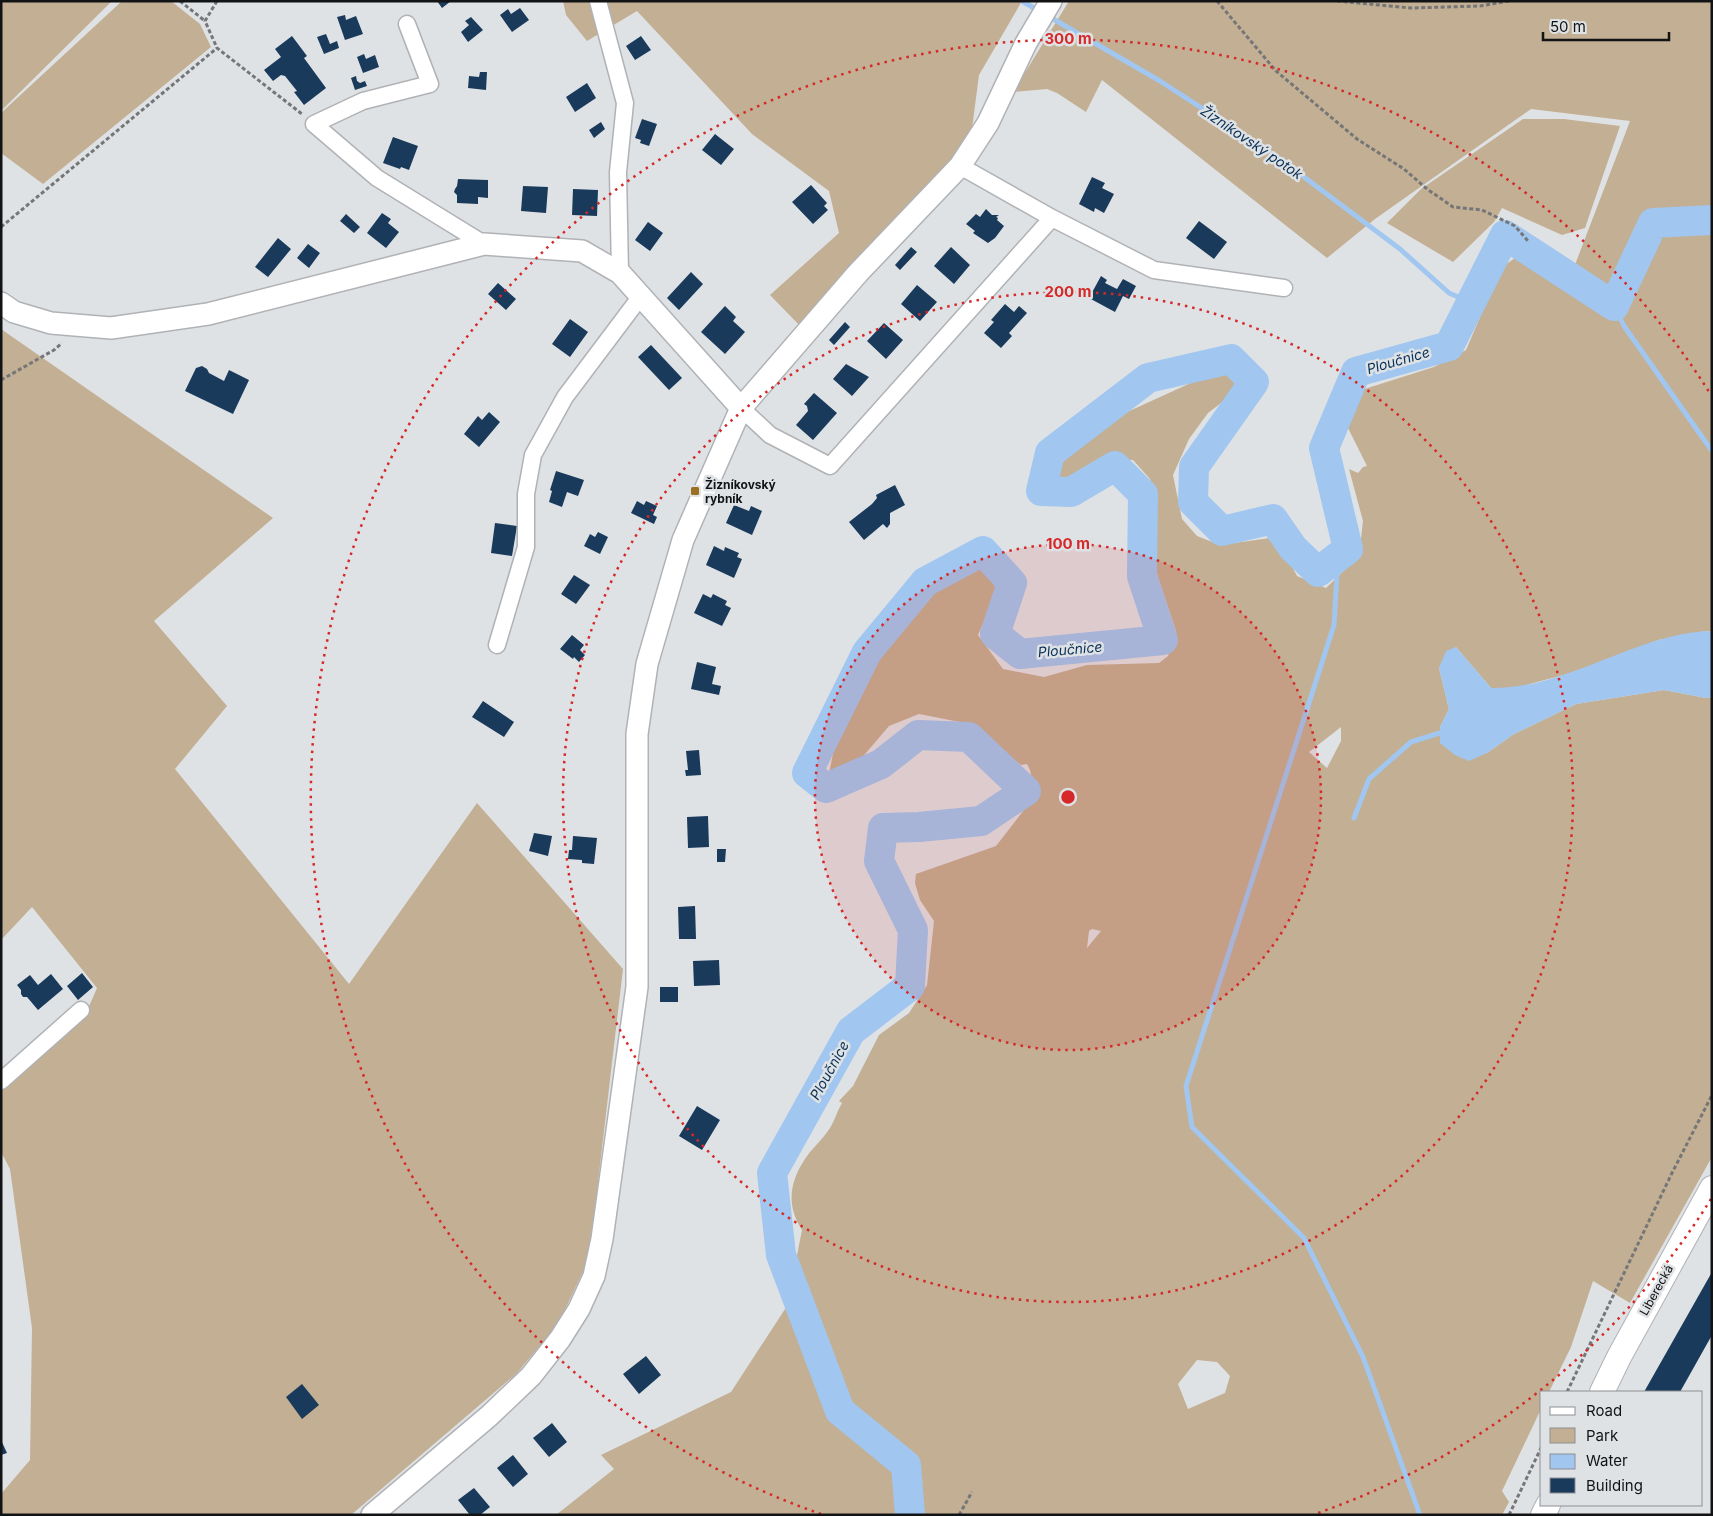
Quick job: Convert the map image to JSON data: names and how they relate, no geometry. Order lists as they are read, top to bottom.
{
  "streets": {
    "main road": ["Liberecká"]
  },
  "water": ["Žizníkovský potok", "Ploučnice"],
  "places": {
    "transit": ["Žizníkovský rybník"]
  },
  "legend": [
    "Road",
    "Park",
    "Water",
    "Building"
  ],
  "scale_bar": "50 m",
  "rings": ["300 m", "200 m", "100 m"]
}
